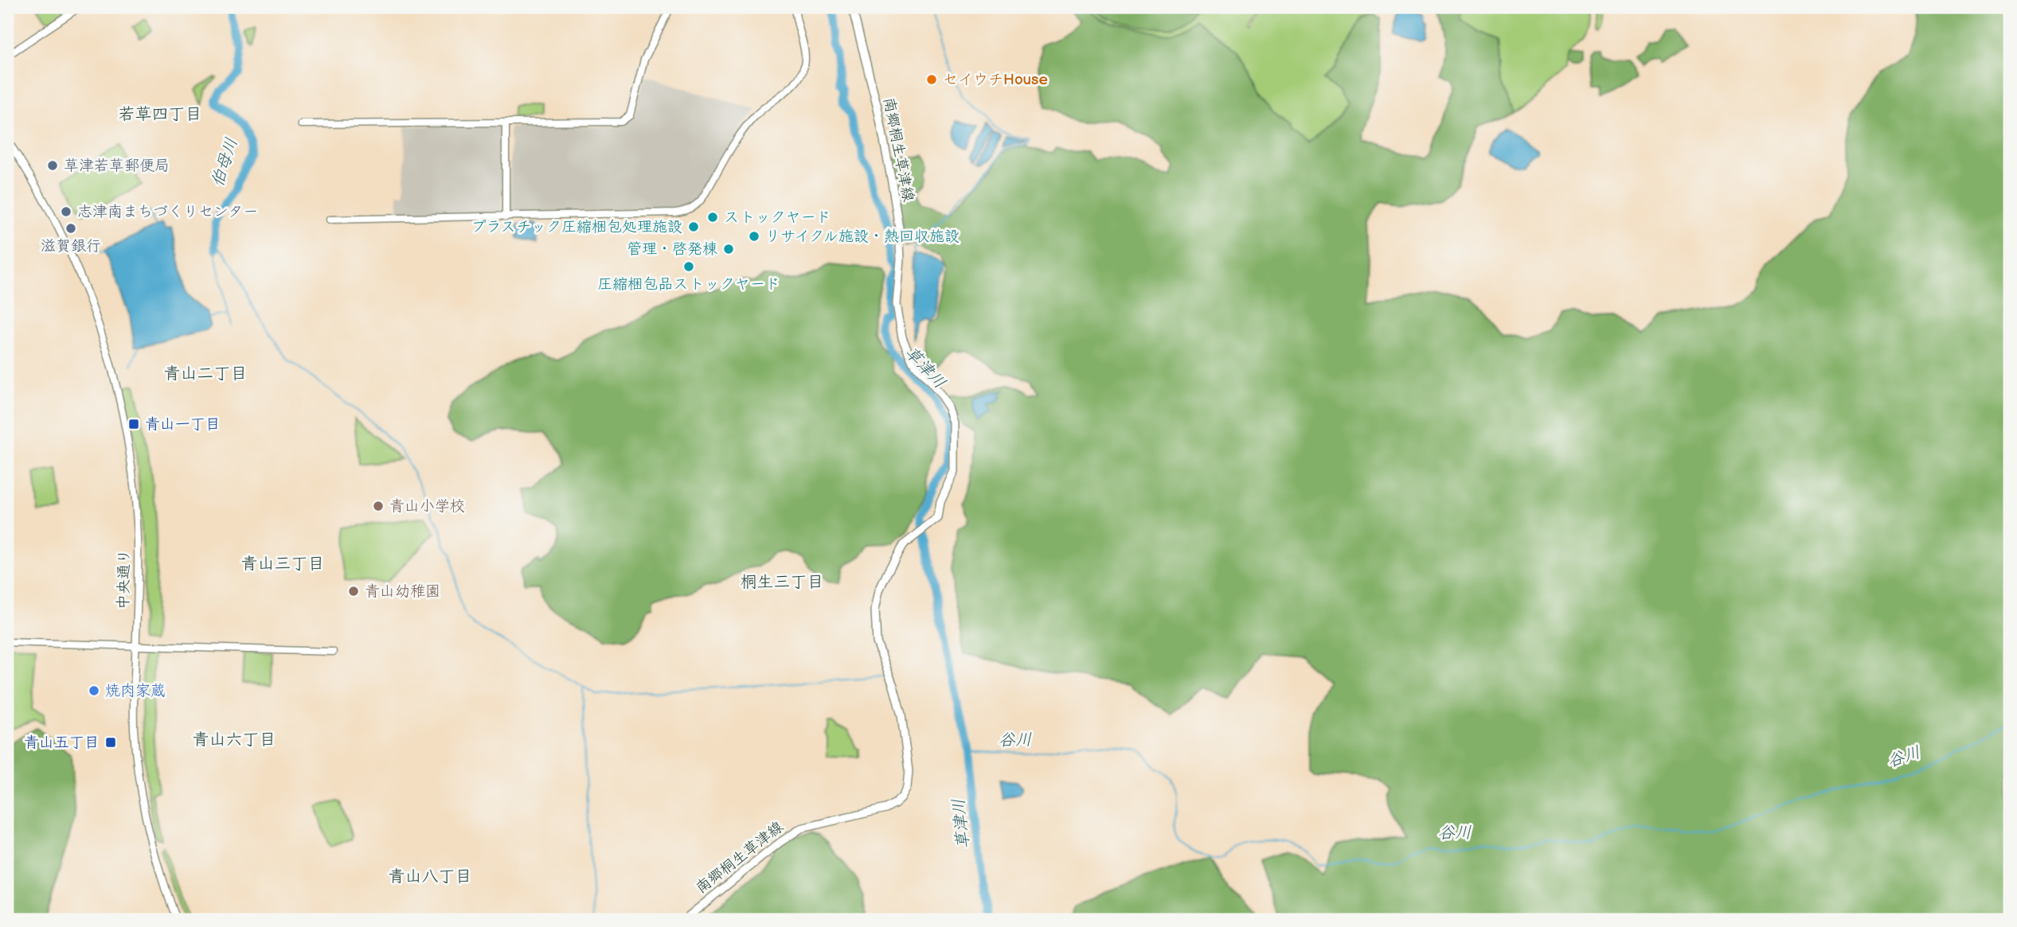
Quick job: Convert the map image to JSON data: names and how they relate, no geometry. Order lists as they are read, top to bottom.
{
  "streets": {
    "main road": ["南郷桐生草津線"],
    "street": ["中央通り"]
  },
  "districts": [
    "若草四丁目",
    "青山二丁目",
    "青山三丁目",
    "桐生三丁目",
    "青山六丁目",
    "青山八丁目"
  ],
  "water": ["伯母川", "草津川", "谷川"],
  "places": {
    "other": [
      "セイウチHouse",
      "草津若草郵便局",
      "志津南まちづくりセンター",
      "ストックヤード",
      "プラスチック圧縮梱包処理施設",
      "滋賀銀行",
      "リサイクル施設・熱回収施設",
      "管理・啓発棟",
      "圧縮梱包品ストックヤード",
      "青山小学校",
      "青山幼稚園",
      "焼肉家蔵"
    ],
    "transit": ["青山一丁目", "青山五丁目"]
  }
}
